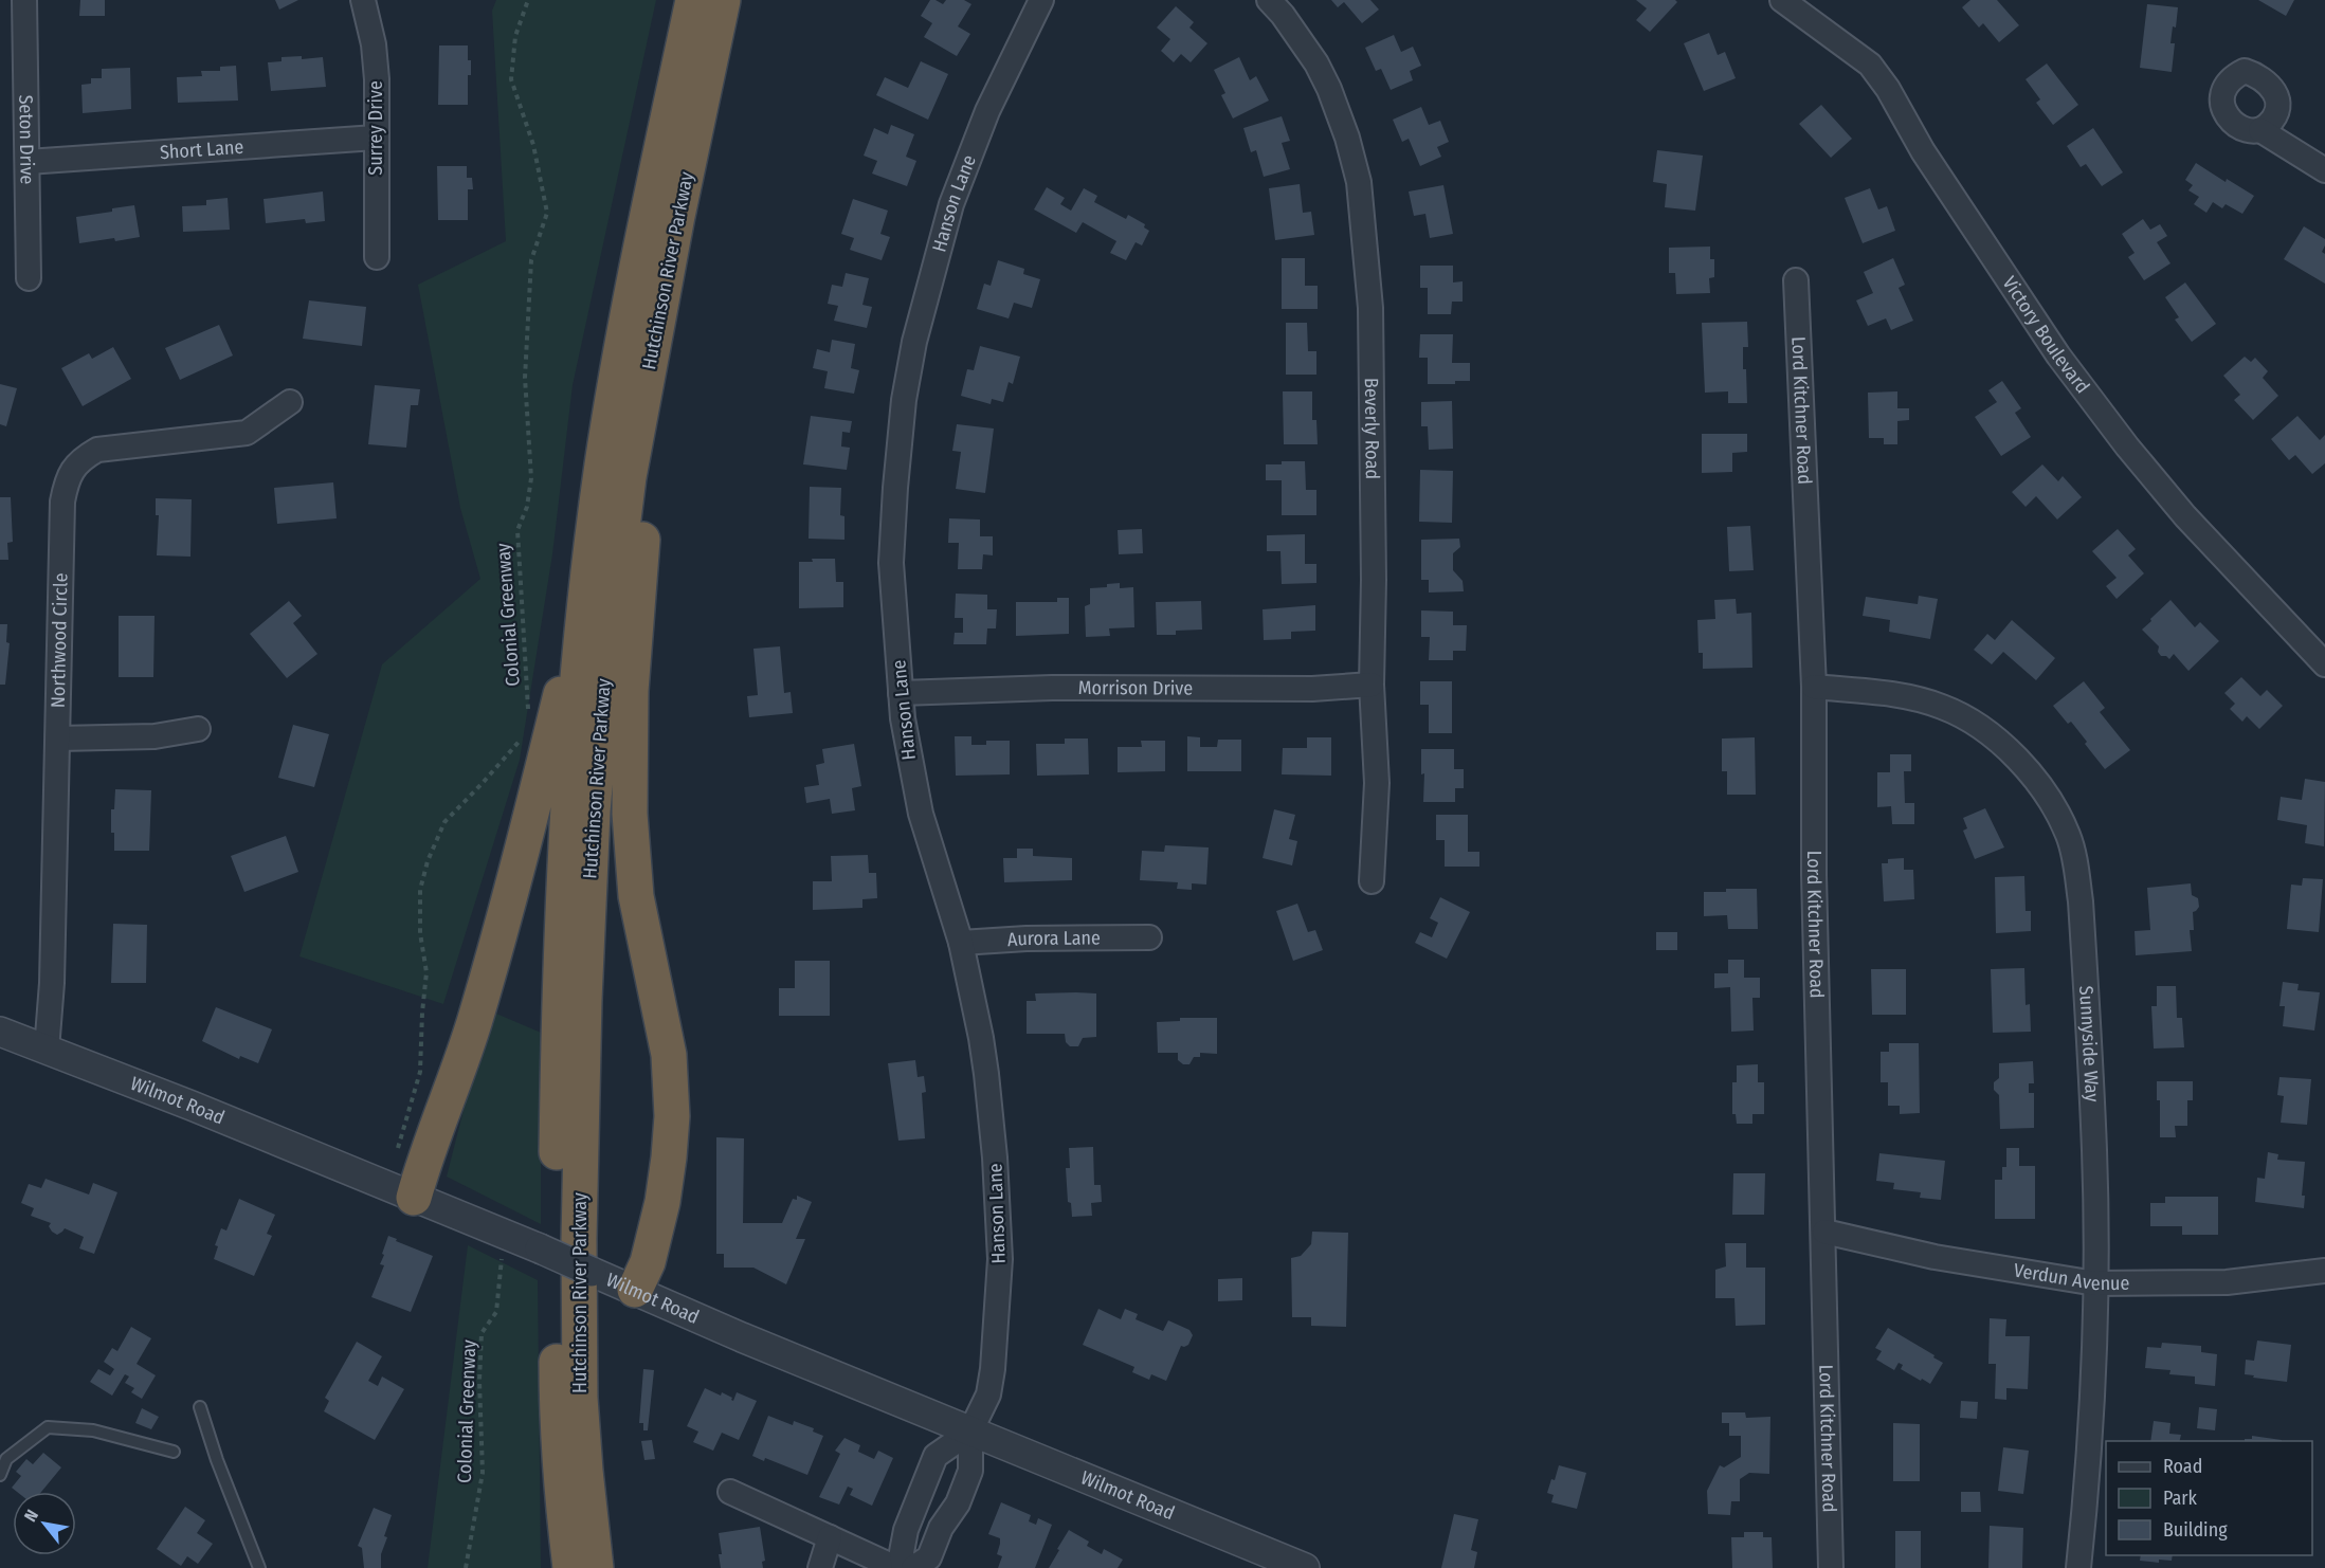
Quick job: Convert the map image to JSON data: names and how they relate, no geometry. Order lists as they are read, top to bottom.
{
  "streets": {
    "highway": ["Hutchinson River Parkway"],
    "street": [
      "Surrey Drive",
      "Seton Drive",
      "Short Lane",
      "Hanson Lane",
      "Victory Boulevard",
      "Lord Kitchner Road",
      "Beverly Road",
      "Northwood Circle",
      "Morrison Drive",
      "Aurora Lane",
      "Sunnyside Way",
      "Wilmot Road",
      "Verdun Avenue"
    ],
    "path": ["Colonial Greenway"]
  },
  "crossings": [
    ["Surrey Drive", "Short Lane"],
    ["Seton Drive", "Short Lane"],
    ["Hanson Lane", "Morrison Drive"],
    ["Hanson Lane", "Aurora Lane"],
    ["Hanson Lane", "Wilmot Road"],
    ["Lord Kitchner Road", "Sunnyside Way"],
    ["Lord Kitchner Road", "Verdun Avenue"],
    ["Beverly Road", "Morrison Drive"],
    ["Northwood Circle", "Wilmot Road"],
    ["Sunnyside Way", "Verdun Avenue"]
  ],
  "legend": ["Road", "Park", "Building"],
  "north": "top left"
}
